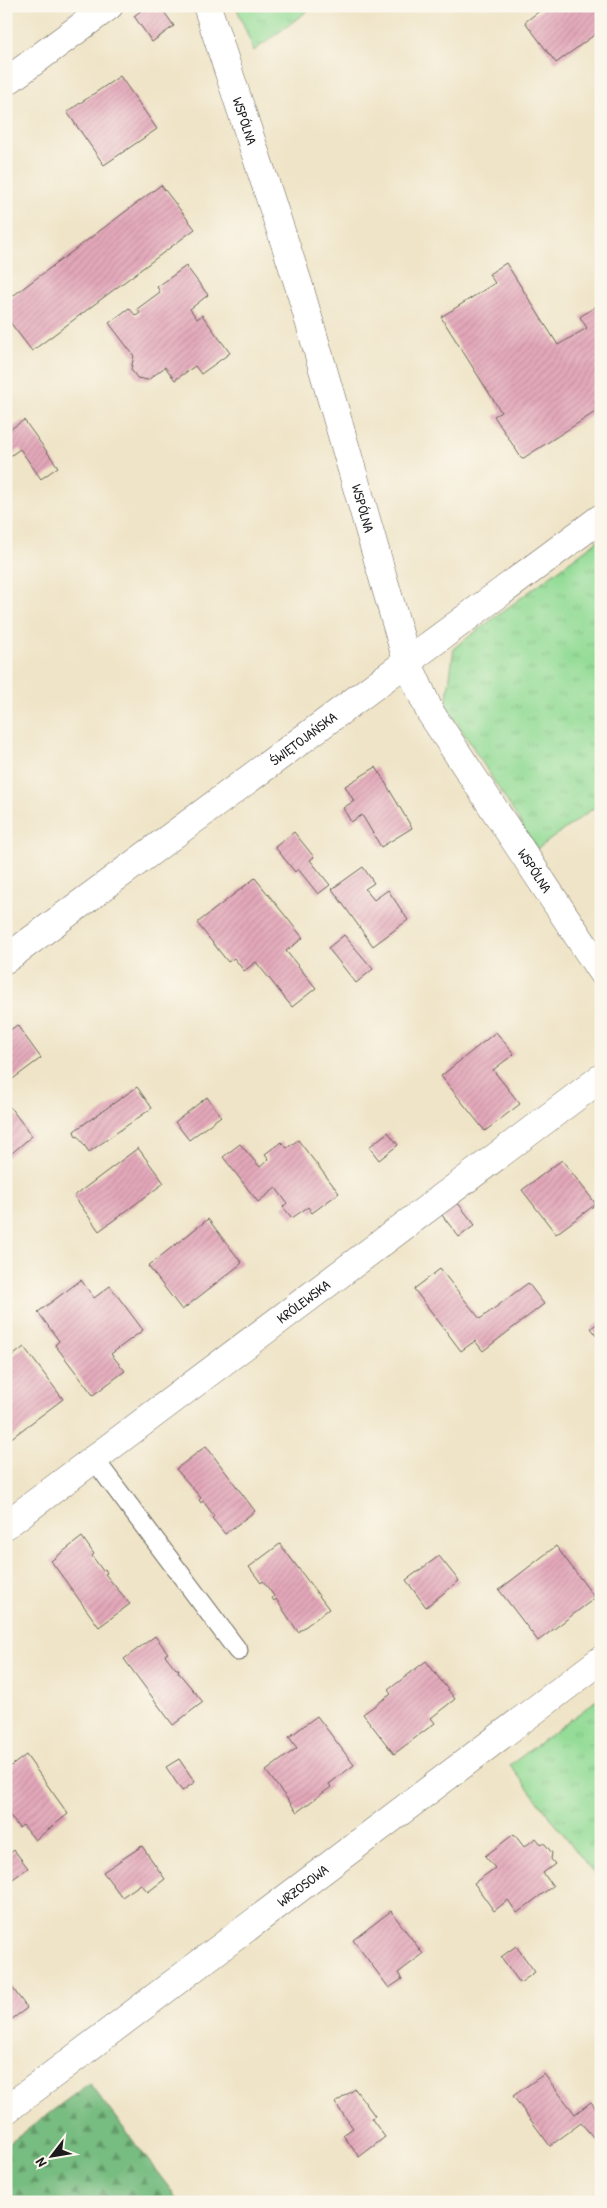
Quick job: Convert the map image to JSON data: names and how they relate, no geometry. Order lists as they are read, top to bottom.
{
  "streets": {
    "street": [
      "WSPÓLNA",
      "ŚWIĘTOJAŃSKA",
      "KRÓLEWSKA",
      "WRZOSOWA"
    ]
  },
  "crossings": [
    ["WSPÓLNA", "ŚWIĘTOJAŃSKA"]
  ],
  "north": "bottom left"
}
